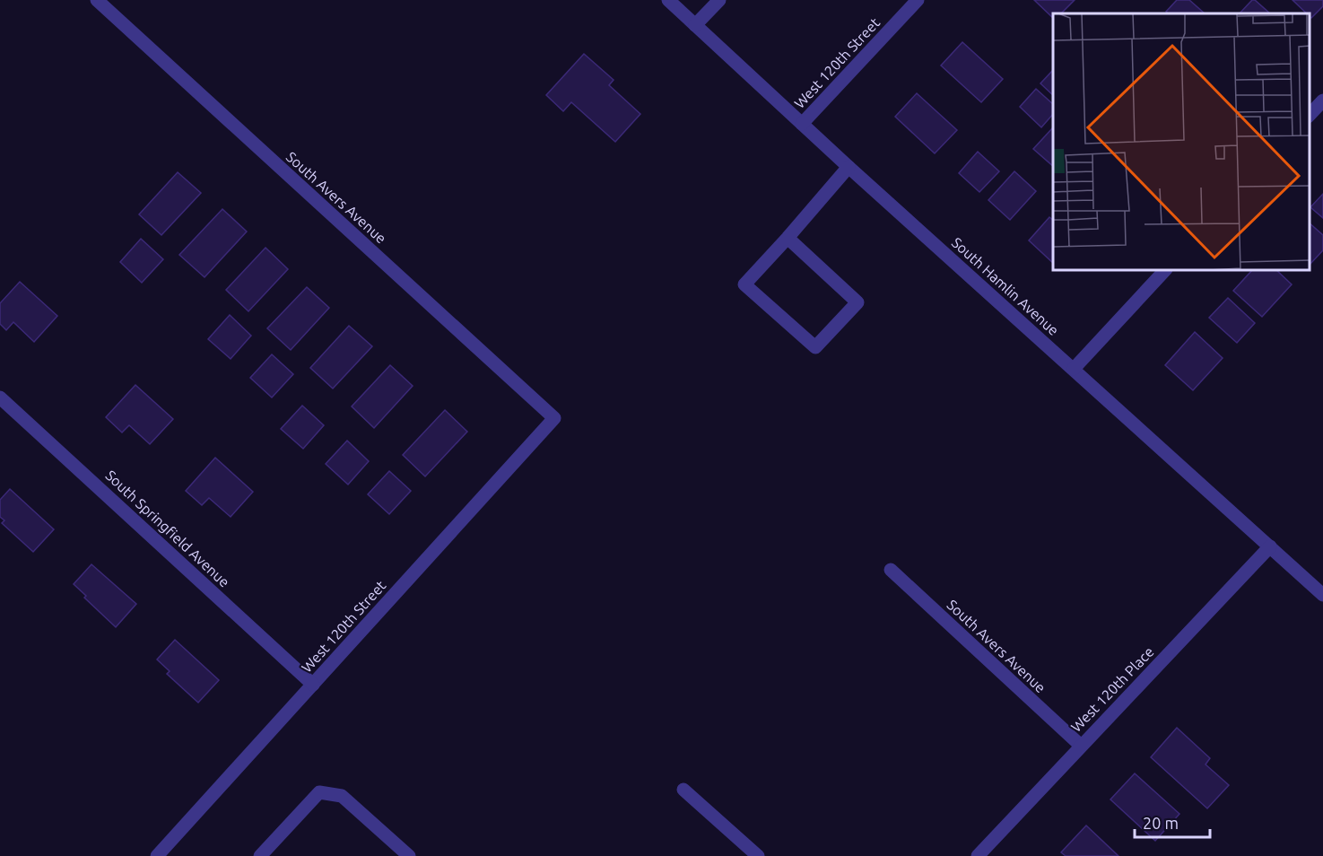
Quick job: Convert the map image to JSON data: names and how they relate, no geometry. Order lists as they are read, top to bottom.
{
  "streets": {
    "street": [
      "West 120th Street",
      "South Avers Avenue",
      "South Hamlin Avenue",
      "South Springfield Avenue",
      "West 120th Place"
    ]
  },
  "crossings": [
    ["West 120th Street", "South Avers Avenue"],
    ["West 120th Street", "South Hamlin Avenue"],
    ["West 120th Street", "South Springfield Avenue"],
    ["South Avers Avenue", "West 120th Place"],
    ["South Hamlin Avenue", "West 120th Place"]
  ],
  "scale_bar": "20 m"
}
